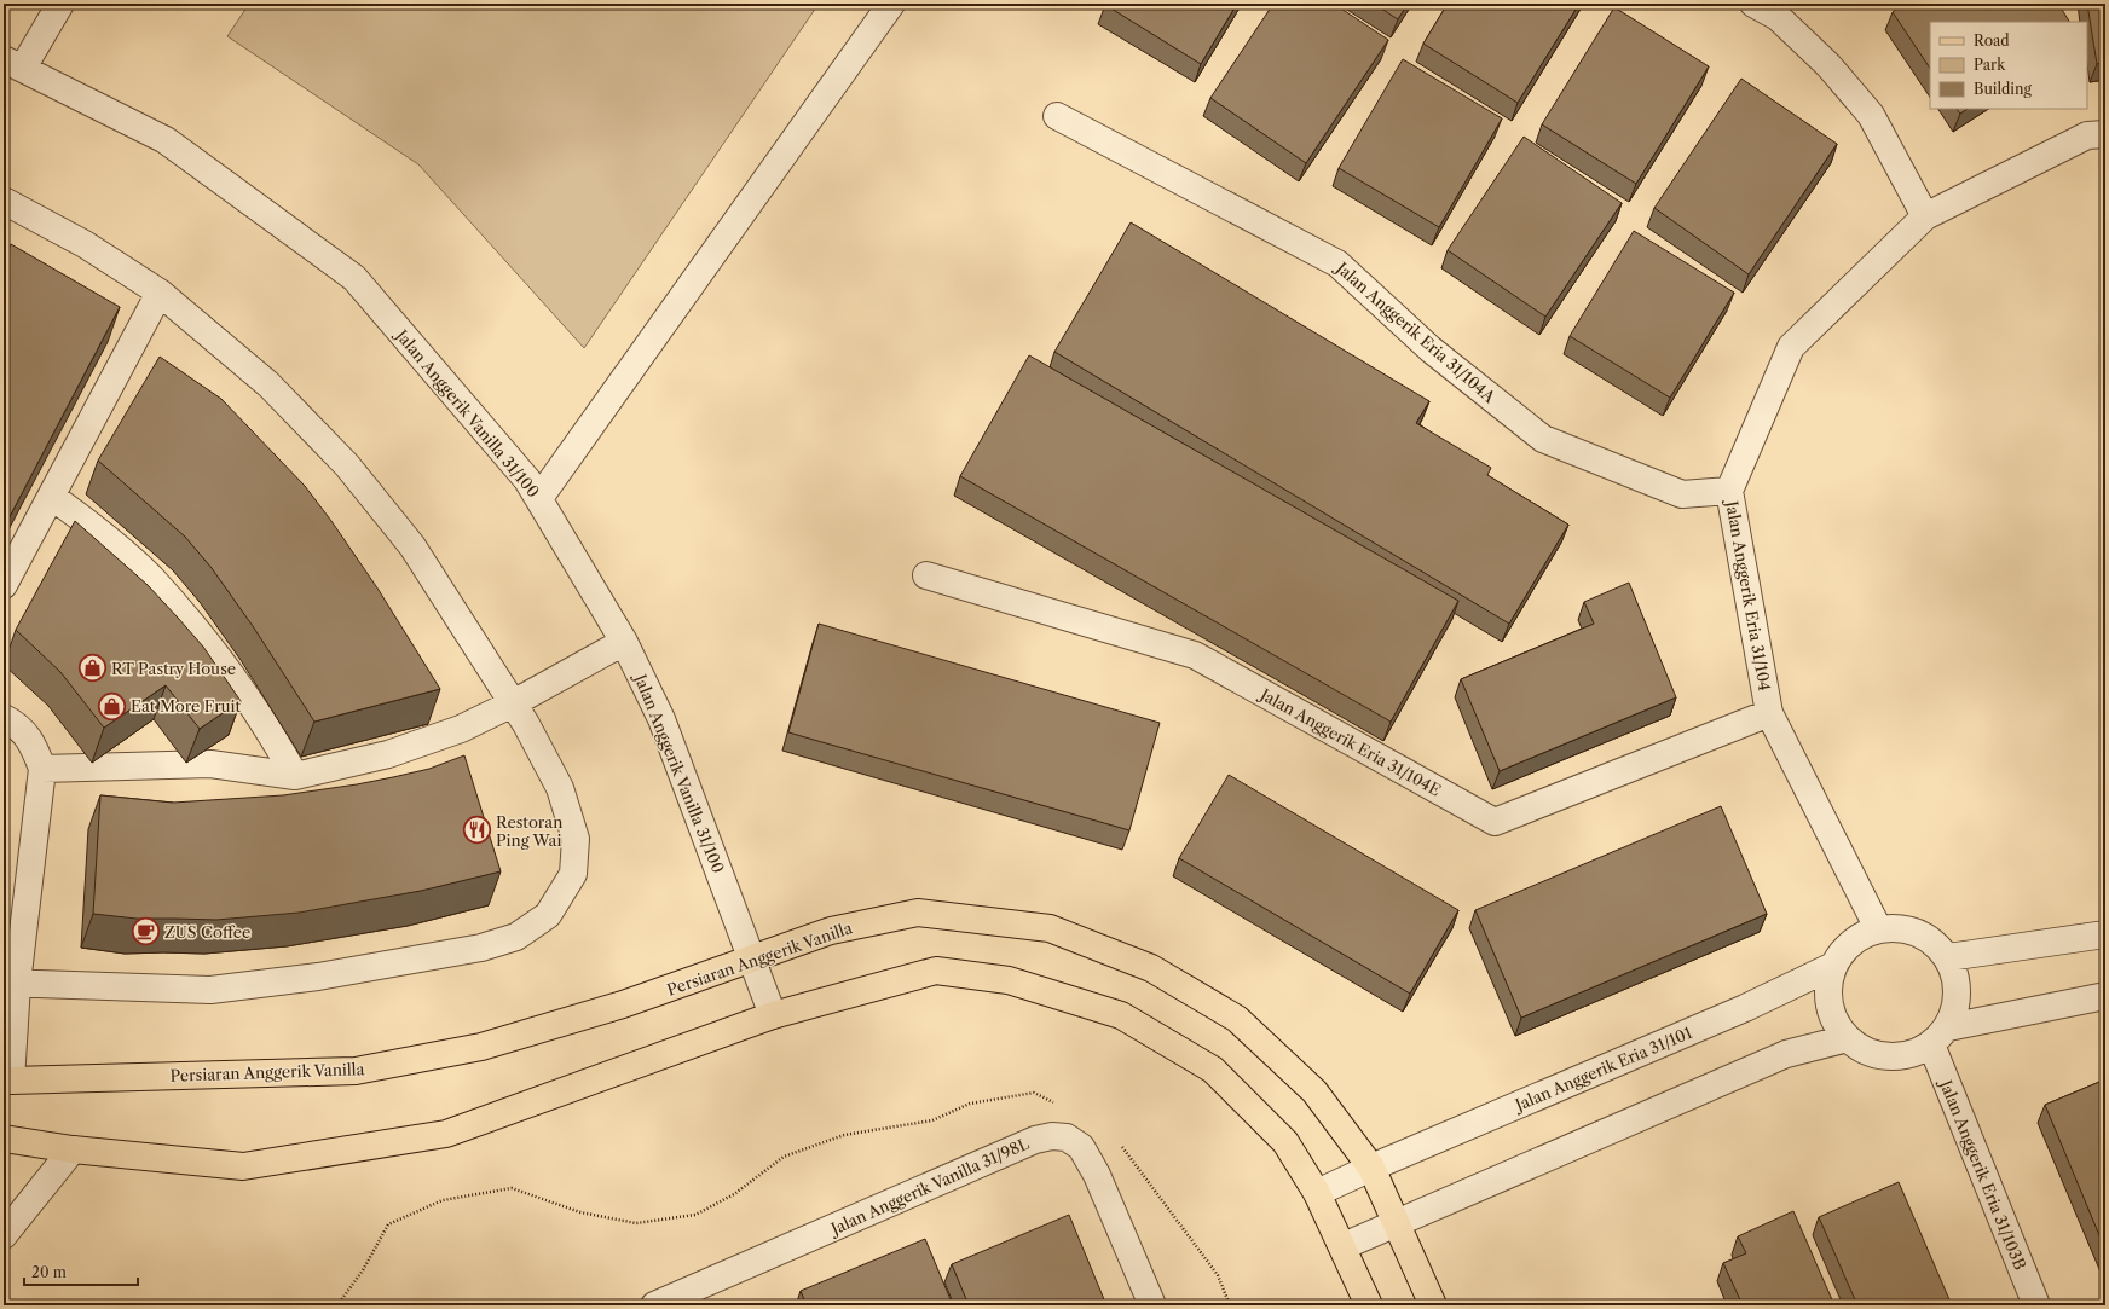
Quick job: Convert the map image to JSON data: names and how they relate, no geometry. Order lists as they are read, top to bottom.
{
  "streets": {
    "main road": ["Persiaran Anggerik Vanilla"],
    "street": [
      "Jalan Anggerik Eria 31/104A",
      "Jalan Anggerik Vanilla 31/100",
      "Jalan Anggerik Eria 31/104",
      "Jalan Anggerik Eria 31/104E",
      "Jalan Anggerik Eria 31/101",
      "Jalan Anggerik Eria 31/103B",
      "Jalan Anggerik Vanilla 31/98L"
    ]
  },
  "crossings": [
    ["Jalan Anggerik Eria 31/104A", "Jalan Anggerik Eria 31/104"],
    ["Jalan Anggerik Vanilla 31/100", "Persiaran Anggerik Vanilla"],
    ["Jalan Anggerik Eria 31/104", "Jalan Anggerik Eria 31/104E"],
    ["Jalan Anggerik Eria 31/104", "Jalan Anggerik Eria 31/101"],
    ["Jalan Anggerik Eria 31/104", "Jalan Anggerik Eria 31/103B"],
    ["Persiaran Anggerik Vanilla", "Jalan Anggerik Eria 31/101"],
    ["Jalan Anggerik Eria 31/101", "Jalan Anggerik Eria 31/103B"]
  ],
  "places": {
    "shop": ["RT Pastry House", "Eat More Fruit"],
    "restaurant": ["Restoran Ping Wai"],
    "cafe": ["ZUS Coffee"]
  },
  "legend": ["Road", "Park", "Building"],
  "scale_bar": "20 m"
}
